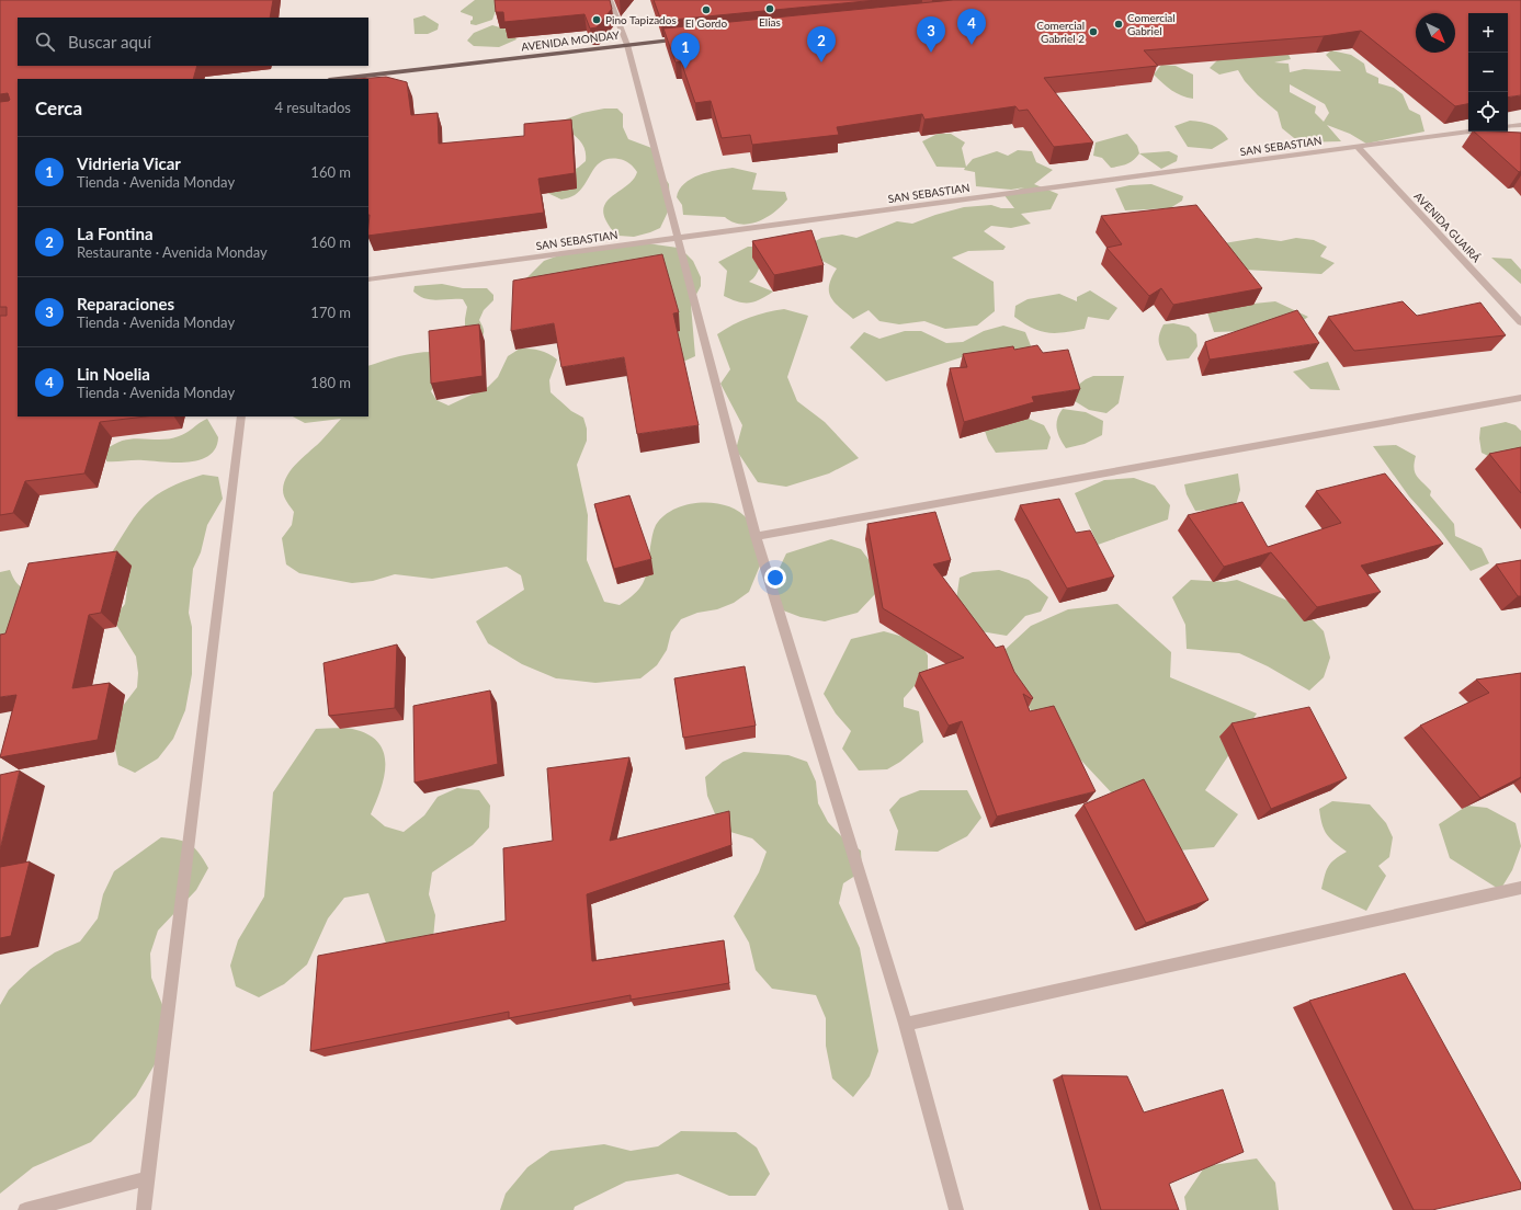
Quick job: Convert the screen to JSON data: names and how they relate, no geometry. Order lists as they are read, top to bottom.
{
  "streets": {
    "main road": ["AVENIDA MONDAY"],
    "street": ["SAN SEBASTIAN", "AVENIDA GUAIRÁ"]
  },
  "crossings": [
    ["SAN SEBASTIAN", "AVENIDA GUAIRÁ"]
  ],
  "places": [
    "Elias",
    "El Gordo",
    "Pino Tapizados",
    "Comercial Gabriel",
    "Comercial Gabriel 2"
  ],
  "north": "bottom right",
  "page": {
    "pins": [
      "4",
      "3",
      "2",
      "1"
    ],
    "map_buttons": ["+", "−"],
    "search": "Buscar aquí",
    "heading": ["Cerca", "4 resultados"],
    "list": [
      {
        "mark": "1",
        "name": "Vidrieria Vicar",
        "note": "Tienda · Avenida Monday",
        "value": "160 m"
      },
      {
        "mark": "2",
        "name": "La Fontina",
        "note": "Restaurante · Avenida Monday",
        "value": "160 m"
      },
      {
        "mark": "3",
        "name": "Reparaciones",
        "note": "Tienda · Avenida Monday",
        "value": "170 m"
      },
      {
        "mark": "4",
        "name": "Lin Noelia",
        "note": "Tienda · Avenida Monday",
        "value": "180 m"
      }
    ]
  }
}
